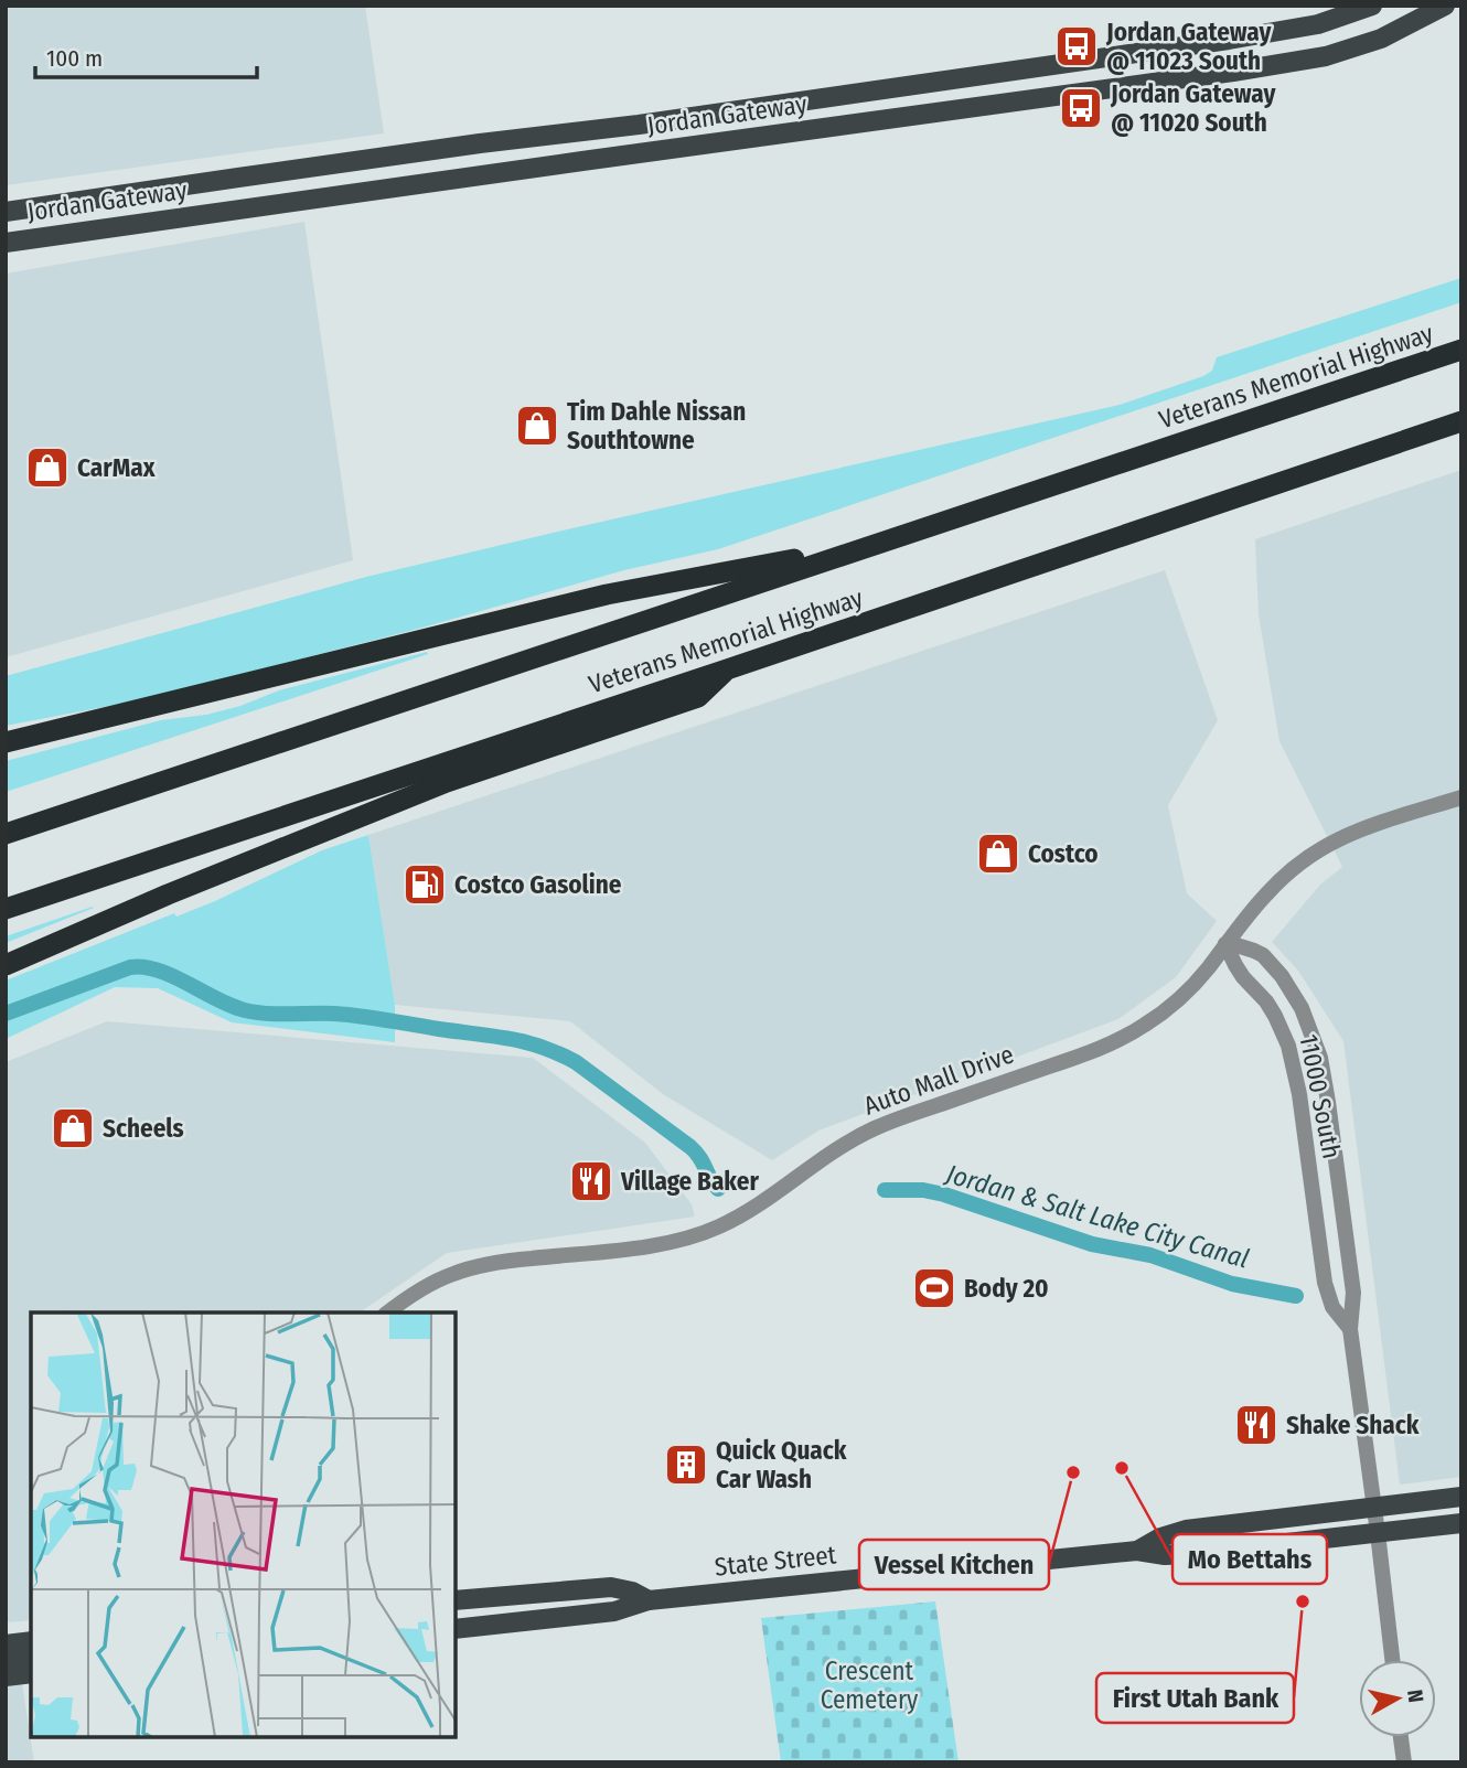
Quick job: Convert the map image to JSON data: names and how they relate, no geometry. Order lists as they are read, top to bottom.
{
  "streets": {
    "highway": ["Veterans Memorial Highway"],
    "main road": ["Jordan Gateway", "State Street"],
    "street": ["Auto Mall Drive", "11000 South"]
  },
  "crossings": [
    ["Auto Mall Drive", "11000 South"],
    ["11000 South", "State Street"]
  ],
  "water": ["Jordan & Salt Lake City Canal"],
  "parks": ["Crescent Cemetery"],
  "places": {
    "bus stop": ["Jordan Gateway @ 11023 South", "Jordan Gateway @ 11020 South"],
    "shop": [
      "Tim Dahle Nissan Southtowne",
      "CarMax",
      "Costco",
      "Scheels"
    ],
    "fuel station": ["Costco Gasoline"],
    "restaurant": ["Village Baker", "Shake Shack"],
    "sports": ["Body 20"],
    "building": ["Quick Quack Car Wash"],
    "other": ["Mo Bettahs", "Vessel Kitchen", "First Utah Bank"]
  },
  "scale_bar": "100 m",
  "north": "right"
}
